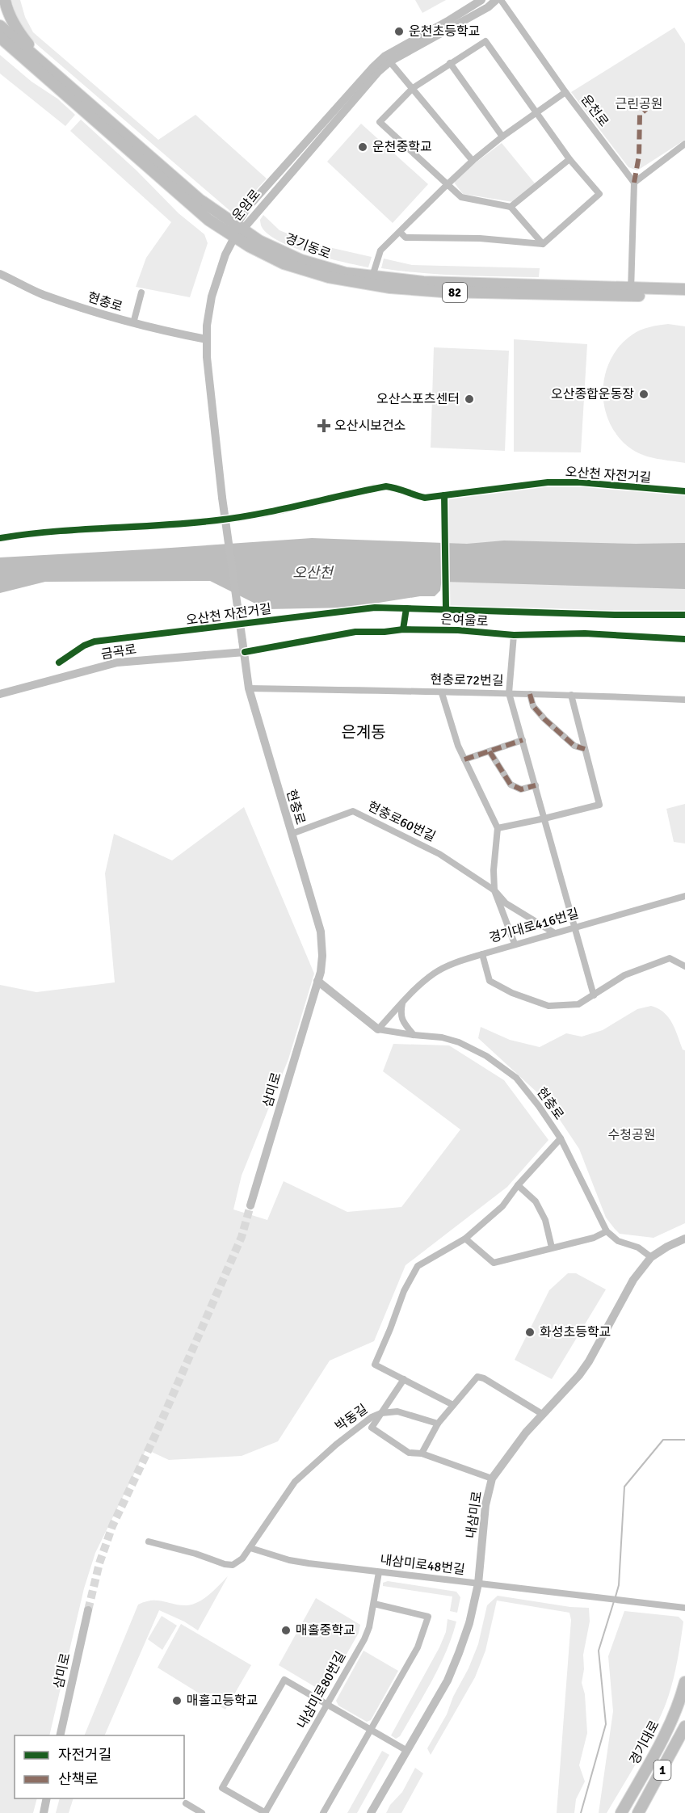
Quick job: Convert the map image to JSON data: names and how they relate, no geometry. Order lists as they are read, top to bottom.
{
  "streets": {
    "main road": [
      "경기동로",
      "82",
      "경기대로",
      "1"
    ],
    "street": [
      "운천로",
      "운암로",
      "현충로",
      "은여울로",
      "금곡로",
      "현충로72번길",
      "현충로60번길",
      "경기대로416번길",
      "삼미로",
      "박동길",
      "내삼미로",
      "내삼미로48번길",
      "내삼미로80번길"
    ],
    "cycle path": ["오산천 자전거길"]
  },
  "crossings": [
    ["운암로", "경기동로"],
    ["운암로", "현충로"],
    ["현충로", "은여울로"],
    ["현충로", "금곡로"],
    ["현충로", "현충로72번길"],
    ["현충로", "현충로60번길"],
    ["현충로", "삼미로"],
    ["은여울로", "금곡로"],
    ["현충로60번길", "경기대로416번길"],
    ["박동길", "내삼미로48번길"],
    ["내삼미로", "내삼미로48번길"],
    ["내삼미로48번길", "내삼미로80번길"]
  ],
  "districts": ["은계동"],
  "water": ["오산천"],
  "parks": ["근린공원", "수청공원"],
  "places": {
    "other": [
      "운천초등학교",
      "운천중학교",
      "오산종합운동장",
      "오산스포츠센터",
      "화성초등학교",
      "매홀중학교",
      "매홀고등학교"
    ],
    "health": ["오산시보건소"]
  },
  "legend": ["자전거길", "산책로"]
}
